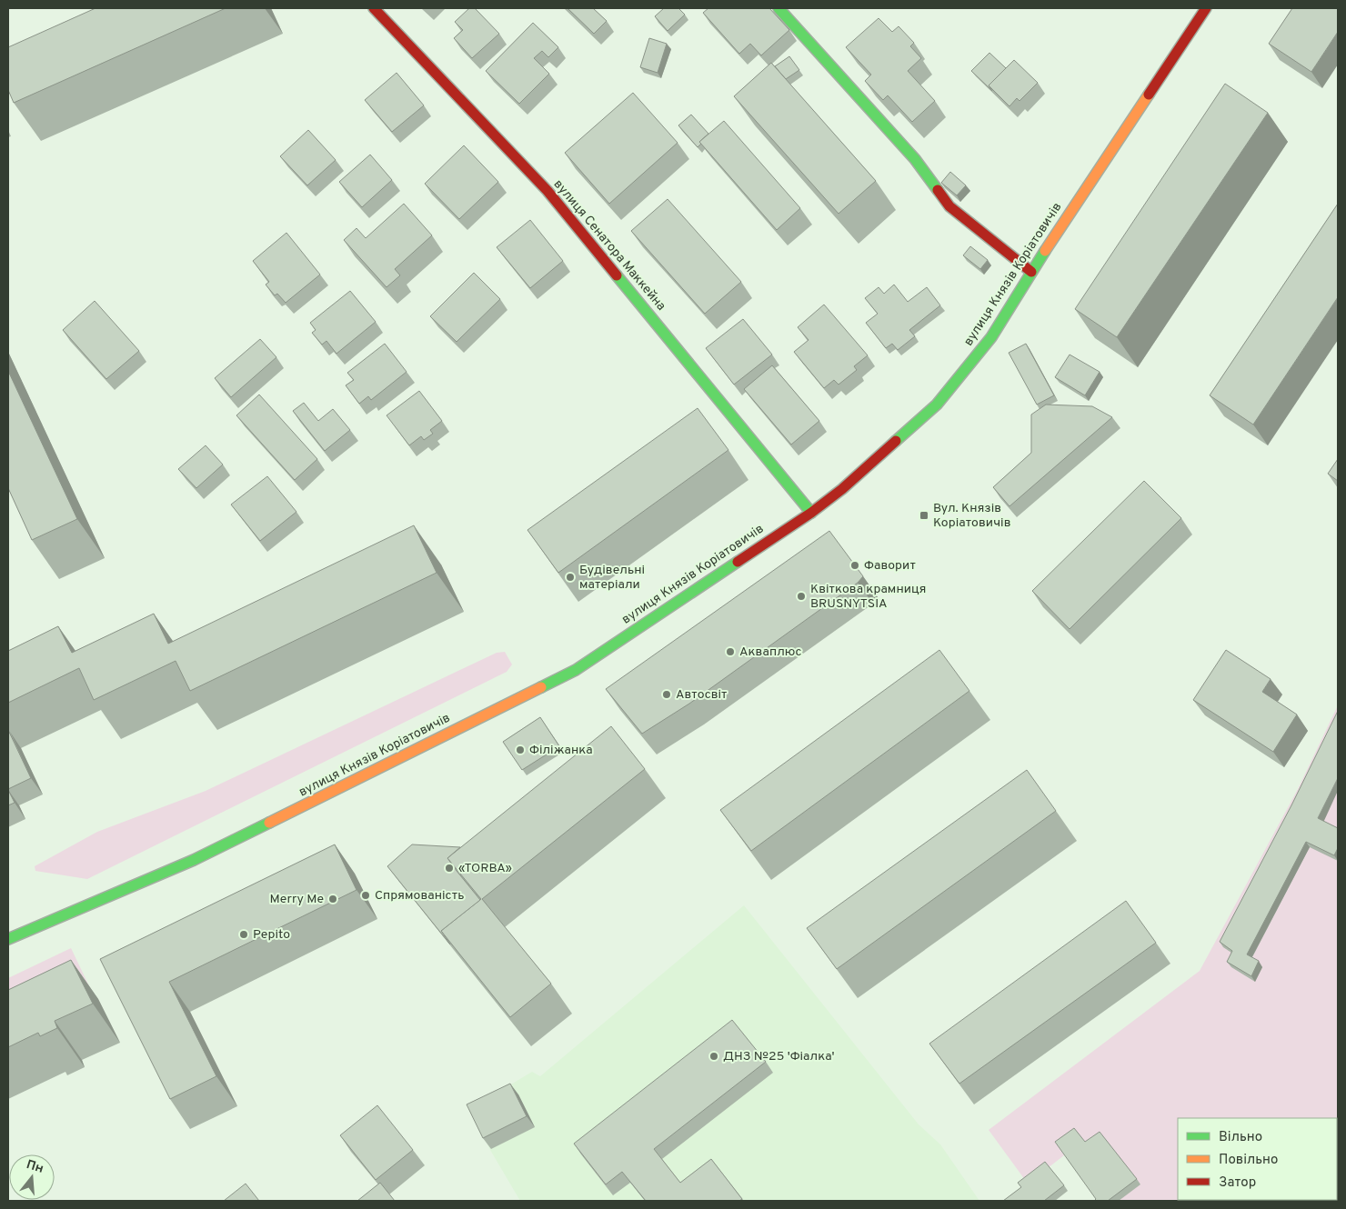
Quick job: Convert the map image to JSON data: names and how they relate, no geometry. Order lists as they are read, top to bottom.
{
  "streets": {
    "main road": ["вулиця Сенатора Маккейна", "вулиця Князів Коріатовичів"]
  },
  "crossings": [
    ["вулиця Сенатора Маккейна", "вулиця Князів Коріатовичів"]
  ],
  "places": {
    "transit": ["Вул. Князів Коріатовичів"],
    "other": [
      "Фаворит",
      "Будівельні матеріали",
      "Квіткова крамниця BRUSNYTSIA",
      "Акваплюс",
      "Автосвіт",
      "Філіжанка",
      "«TORBA»",
      "Спрямованість",
      "Merry Me",
      "Pepito",
      "ДНЗ №25 'Фіалка'"
    ]
  },
  "legend": ["Вільно", "Повільно", "Затор"],
  "north": "top"
}
